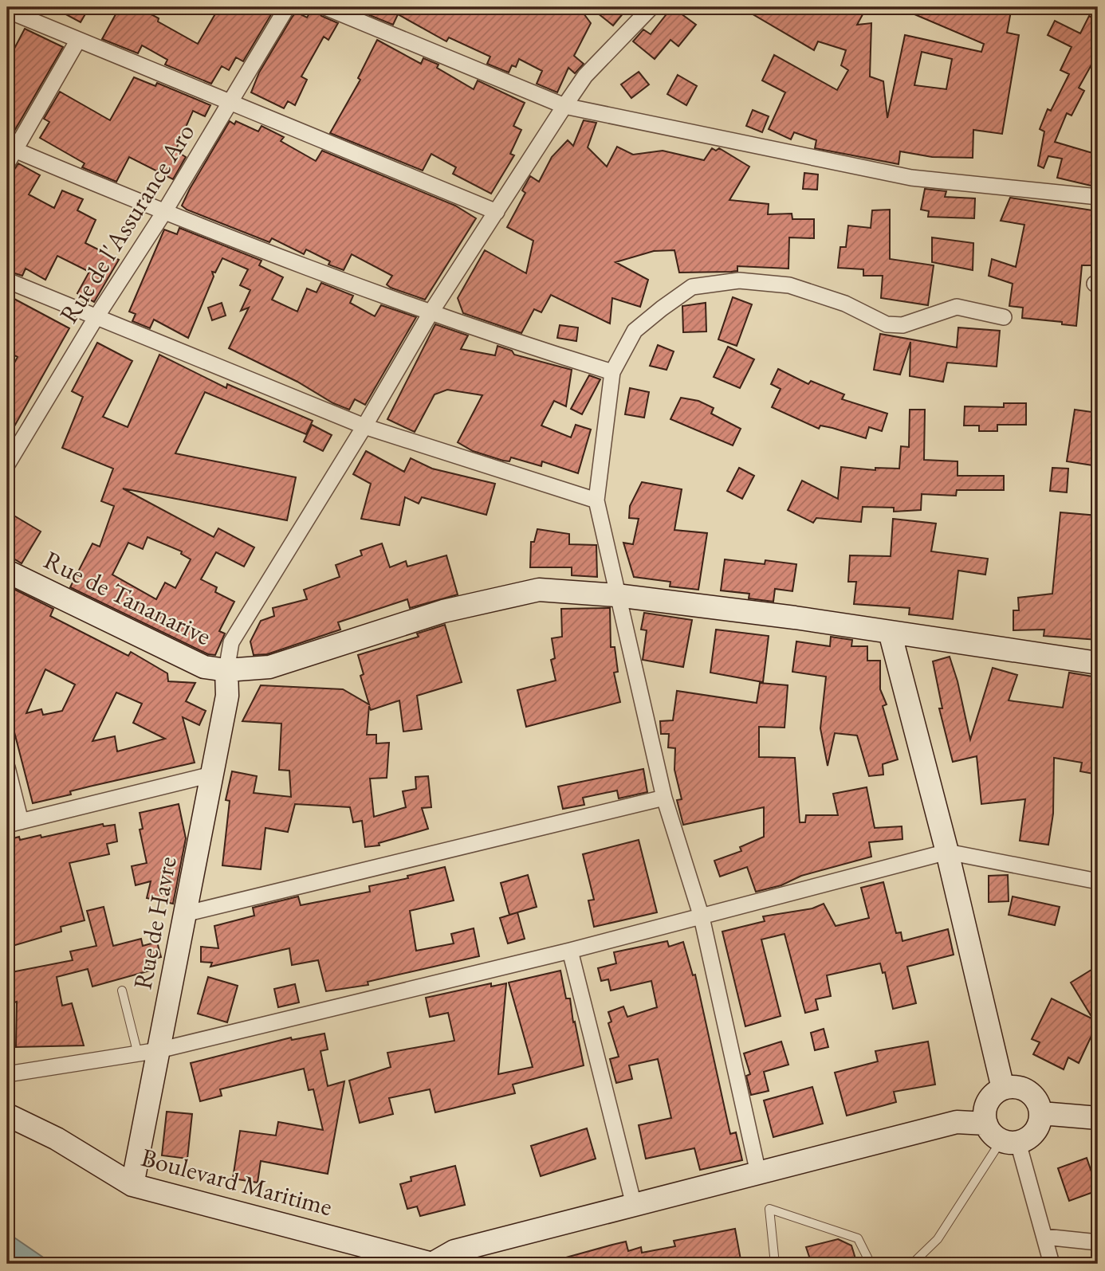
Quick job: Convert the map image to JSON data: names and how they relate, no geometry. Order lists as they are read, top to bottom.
{
  "streets": {
    "street": [
      "Rue de l'Assurance Aro",
      "Rue de Tananarive",
      "Rue de Havre",
      "Boulevard Maritime"
    ]
  },
  "crossings": [
    ["Rue de Tananarive", "Rue de Havre"],
    ["Rue de Havre", "Boulevard Maritime"]
  ]
}
